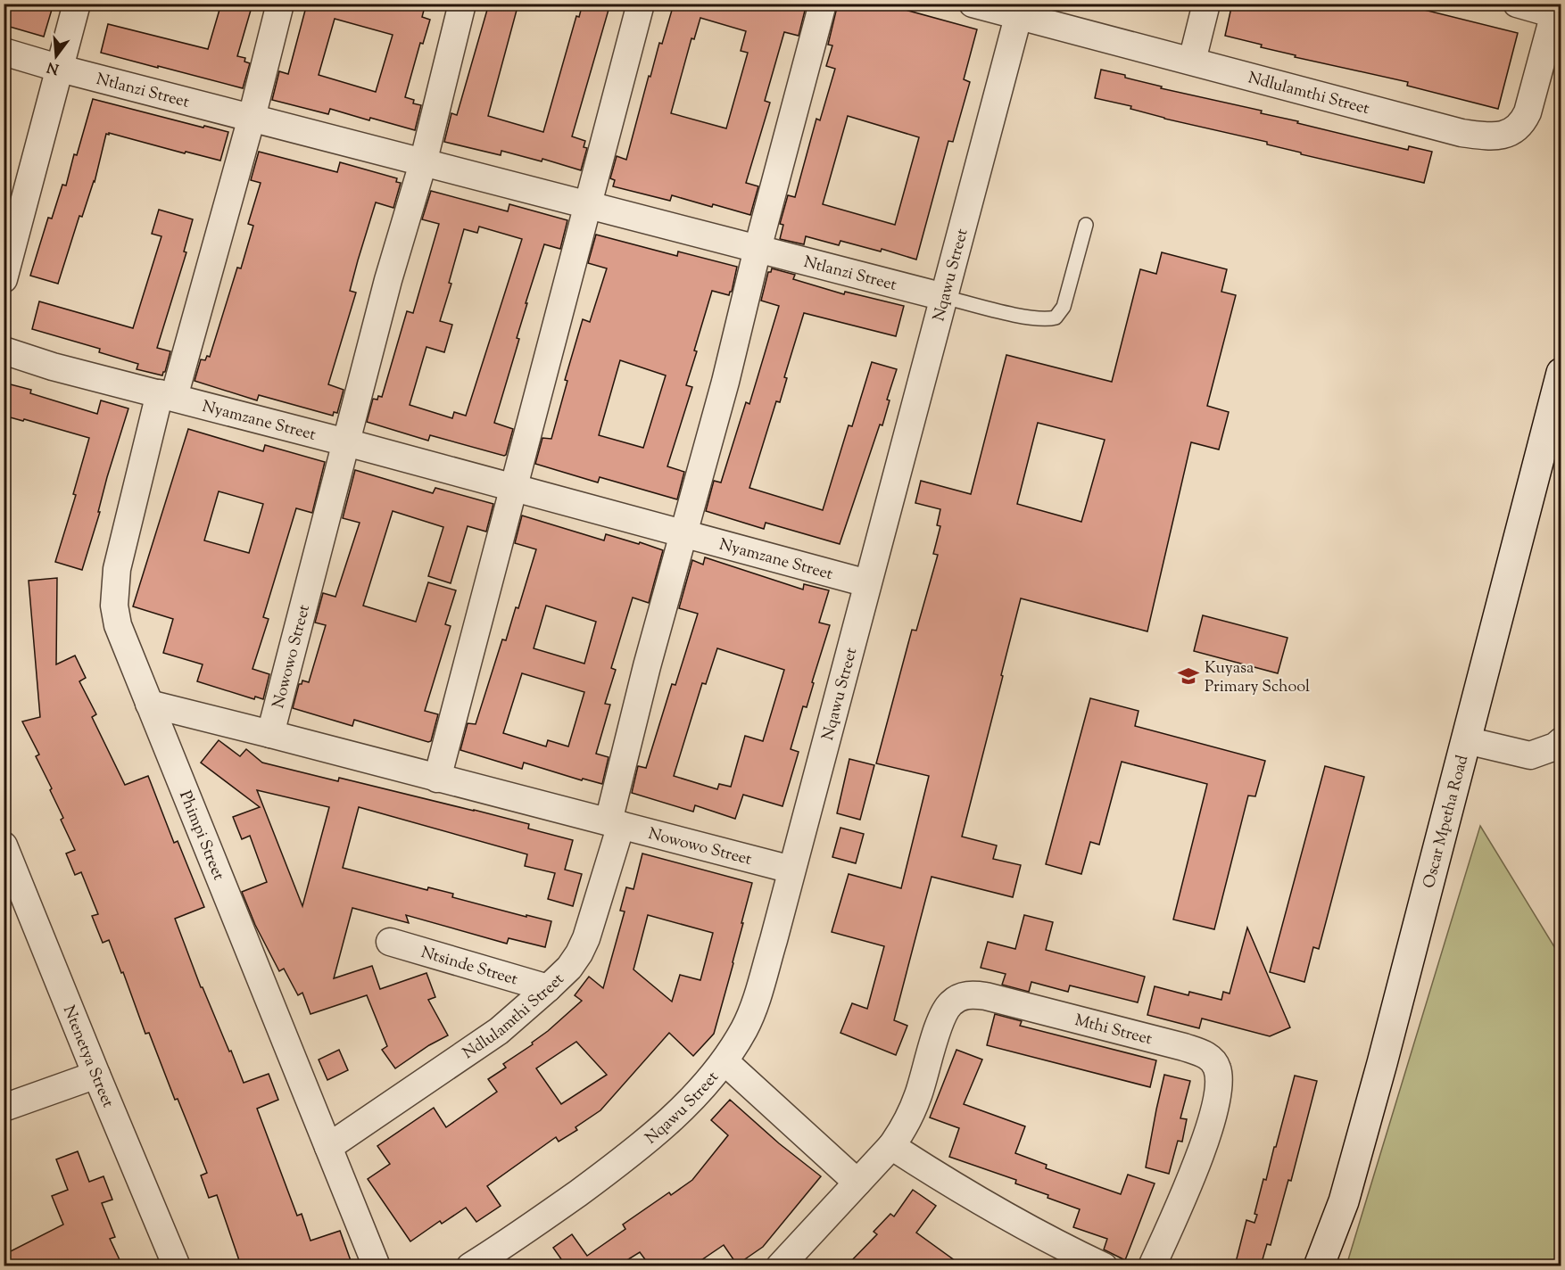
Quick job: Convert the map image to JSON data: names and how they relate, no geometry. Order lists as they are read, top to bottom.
{
  "streets": {
    "street": [
      "Ntlanzi Street",
      "Ndlulamthi Street",
      "Nqawu Street",
      "Nyamzane Street",
      "Nowowo Street",
      "Oscar Mpetha Road",
      "Phimpi Street",
      "Ntsinde Street",
      "Mthi Street",
      "Ntenetya Street"
    ]
  },
  "crossings": [
    ["Ntlanzi Street", "Nqawu Street"],
    ["Ndlulamthi Street", "Nqawu Street"],
    ["Ndlulamthi Street", "Nowowo Street"],
    ["Ndlulamthi Street", "Phimpi Street"],
    ["Ndlulamthi Street", "Ntsinde Street"],
    ["Nqawu Street", "Nyamzane Street"],
    ["Nqawu Street", "Nowowo Street"],
    ["Nyamzane Street", "Nowowo Street"],
    ["Nyamzane Street", "Phimpi Street"],
    ["Nowowo Street", "Phimpi Street"]
  ],
  "places": {
    "school or university": ["Kuyasa Primary School"]
  },
  "north": "bottom"
}
